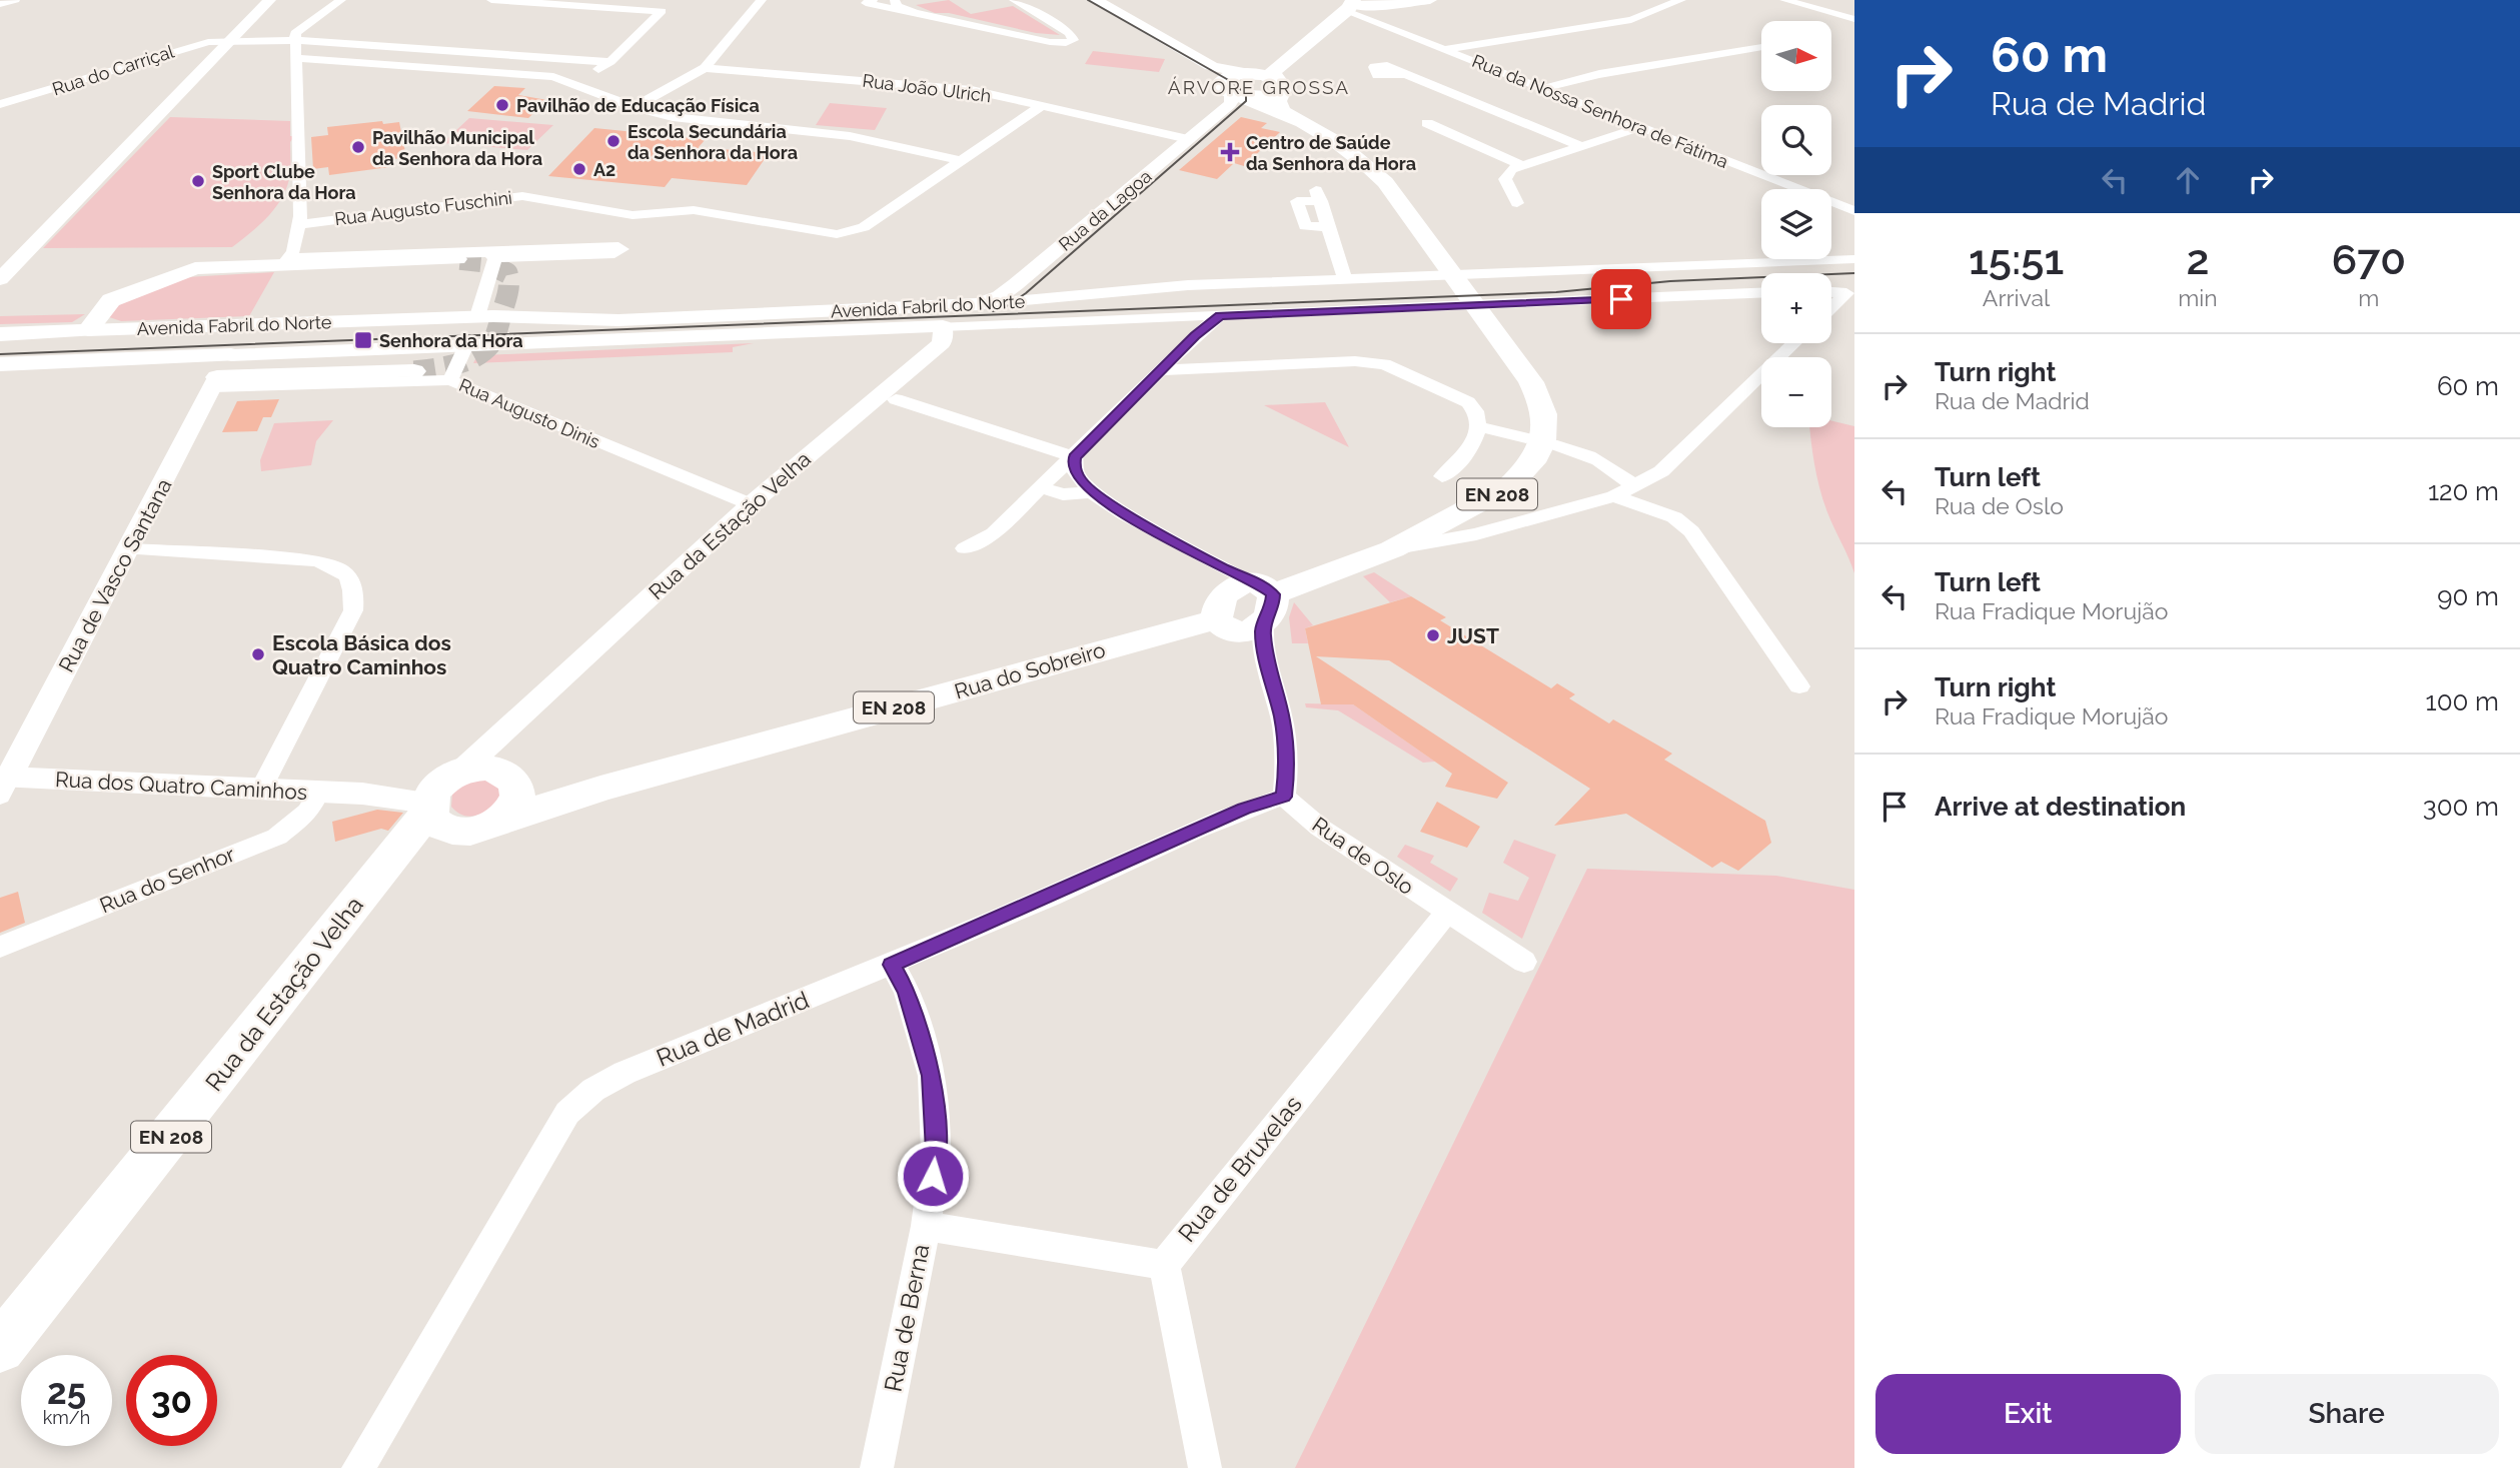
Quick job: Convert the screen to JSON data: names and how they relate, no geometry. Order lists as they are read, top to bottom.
{
  "streets": {
    "main road": [
      "Avenida Fabril do Norte",
      "EN 208",
      "Rua da Estação Velha",
      "Rua de Vasco Santana",
      "Rua do Sobreiro"
    ],
    "street": [
      "Rua do Carriçal",
      "Rua João Ulrich",
      "Rua da Nossa Senhora de Fátima",
      "Rua Augusto Fuschini",
      "Rua da Lagoa",
      "Rua Augusto Dinis",
      "Rua dos Quatro Caminhos",
      "Rua de Oslo",
      "Rua do Senhor",
      "Rua de Madrid",
      "Rua de Bruxelas",
      "Rua de Berna"
    ]
  },
  "crossings": [
    ["Rua João Ulrich", "Rua da Lagoa"],
    ["Rua da Lagoa", "Avenida Fabril do Norte"],
    ["Avenida Fabril do Norte", "Rua da Estação Velha"],
    ["Avenida Fabril do Norte", "Rua de Vasco Santana"],
    ["Rua Augusto Dinis", "Rua da Estação Velha"],
    ["Rua Augusto Dinis", "Rua de Vasco Santana"],
    ["EN 208", "Rua do Sobreiro"],
    ["Rua da Estação Velha", "Rua do Sobreiro"],
    ["Rua da Estação Velha", "Rua dos Quatro Caminhos"],
    ["Rua de Vasco Santana", "Rua dos Quatro Caminhos"],
    ["Rua do Sobreiro", "Rua dos Quatro Caminhos"],
    ["Rua dos Quatro Caminhos", "Rua do Senhor"],
    ["Rua de Oslo", "Rua de Madrid"],
    ["Rua de Oslo", "Rua de Bruxelas"],
    ["Rua de Madrid", "Rua de Berna"]
  ],
  "districts": ["ÁRVORE GROSSA"],
  "places": {
    "other": [
      "Pavilhão de Educação Física",
      "Escola Secundária da Senhora da Hora",
      "Pavilhão Municipal da Senhora da Hora",
      "A2",
      "Sport Clube Senhora da Hora",
      "JUST",
      "Escola Básica dos Quatro Caminhos"
    ],
    "health": ["Centro de Saúde da Senhora da Hora"],
    "transit": ["Senhora da Hora"]
  },
  "north": "right",
  "page": {
    "turn": ["60 m", "Rua de Madrid"],
    "map_buttons": ["+", "−"],
    "eta": [
      "15:51",
      "Arrival",
      "2",
      "min",
      "670",
      "m"
    ],
    "list": [
      {
        "name": "Turn right",
        "note": "Rua de Madrid",
        "value": "60 m"
      },
      {
        "name": "Turn left",
        "note": "Rua de Oslo",
        "value": "120 m"
      },
      {
        "name": "Turn left",
        "note": "Rua Fradique Morujão",
        "value": "90 m"
      },
      {
        "name": "Turn right",
        "note": "Rua Fradique Morujão",
        "value": "100 m"
      },
      {
        "name": "Arrive at destination",
        "value": "300 m"
      }
    ],
    "speed": "25 km/h",
    "limit": "30",
    "buttons": ["Exit", "Share"]
  }
}
